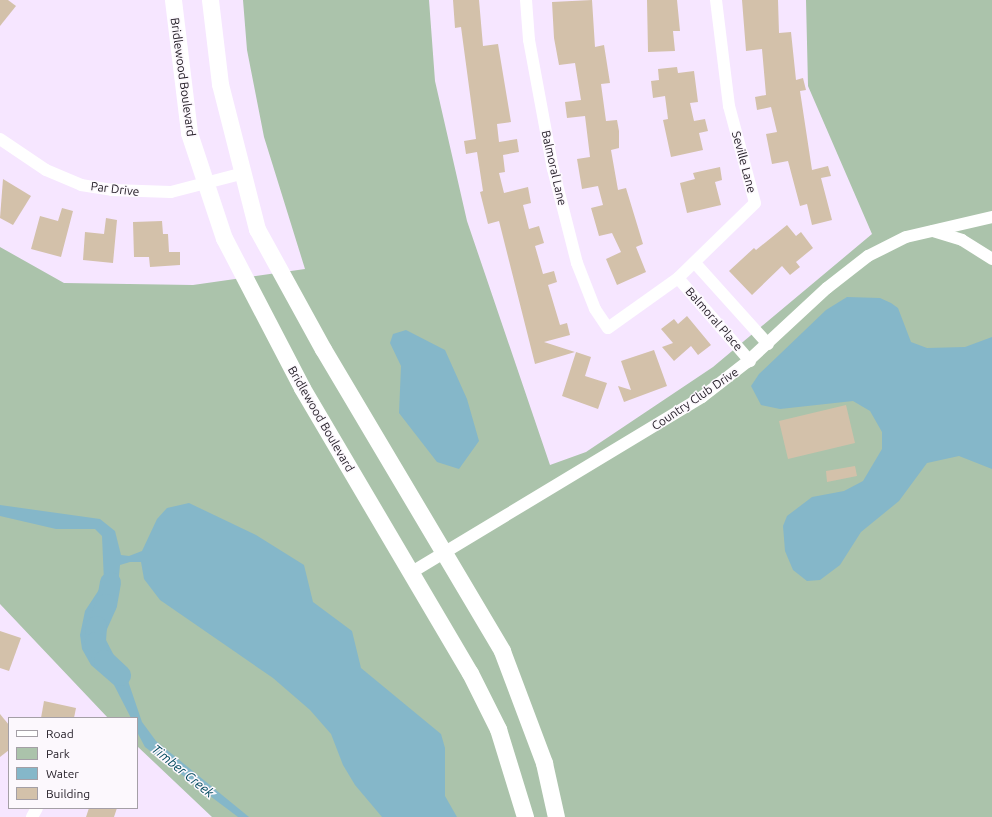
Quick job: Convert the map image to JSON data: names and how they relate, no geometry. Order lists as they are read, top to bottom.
{
  "streets": {
    "main road": ["Bridlewood Boulevard"],
    "street": [
      "Seville Lane",
      "Balmoral Lane",
      "Par Drive",
      "Balmoral Place",
      "Country Club Drive"
    ]
  },
  "crossings": [
    ["Bridlewood Boulevard", "Par Drive"],
    ["Bridlewood Boulevard", "Country Club Drive"],
    ["Seville Lane", "Balmoral Lane"],
    ["Seville Lane", "Balmoral Place"],
    ["Balmoral Place", "Country Club Drive"]
  ],
  "water": ["Timber Creek"],
  "legend": [
    "Road",
    "Park",
    "Water",
    "Building"
  ]
}
